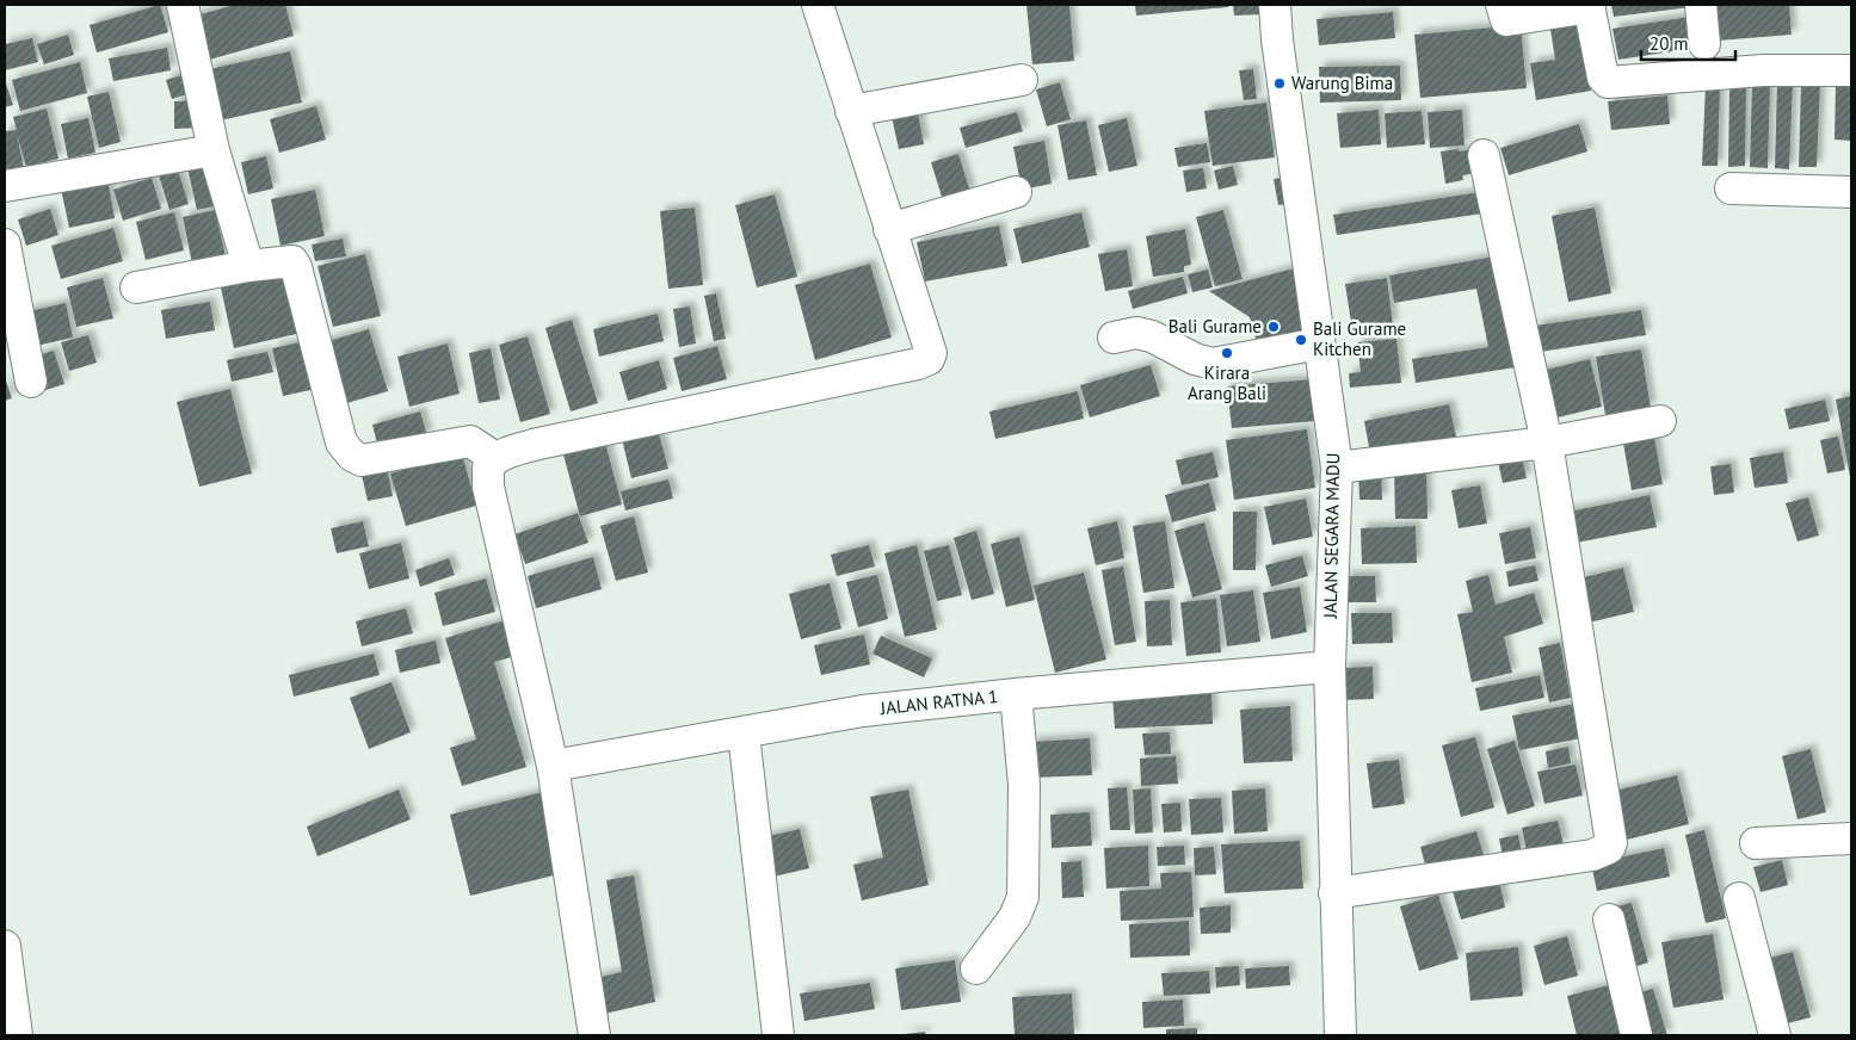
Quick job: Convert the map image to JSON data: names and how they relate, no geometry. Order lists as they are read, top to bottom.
{
  "streets": {
    "street": ["JALAN SEGARA MADU", "JALAN RATNA 1"]
  },
  "crossings": [
    ["JALAN SEGARA MADU", "JALAN RATNA 1"]
  ],
  "places": [
    "Warung Bima",
    "Bali Gurame",
    "Bali Gurame Kitchen",
    "Kirara Arang Bali"
  ],
  "scale_bar": "20 m"
}
